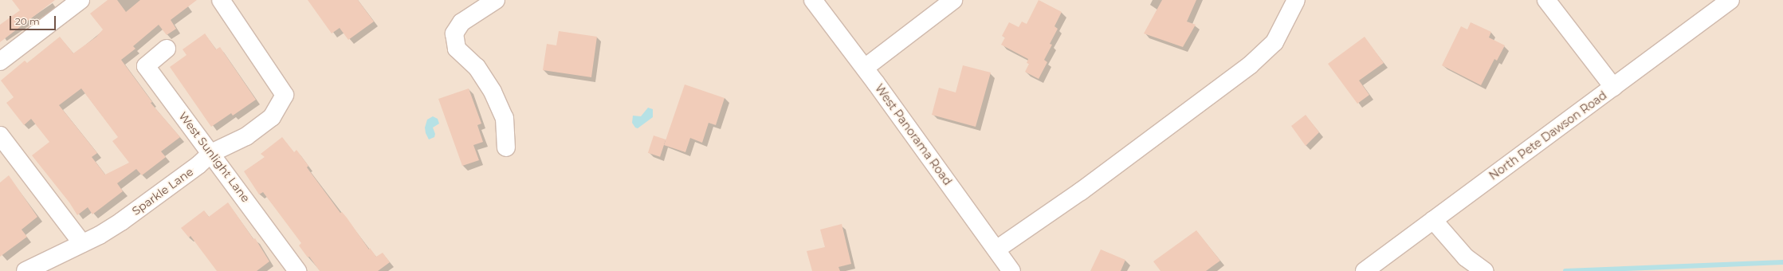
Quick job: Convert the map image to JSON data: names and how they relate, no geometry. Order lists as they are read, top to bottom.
{
  "streets": {
    "street": [
      "West Panorama Road",
      "North Pete Dawson Road",
      "West Sunlight Lane",
      "Sparkle Lane"
    ]
  },
  "crossings": [
    ["West Sunlight Lane", "Sparkle Lane"]
  ],
  "scale_bar": "20 m"
}
